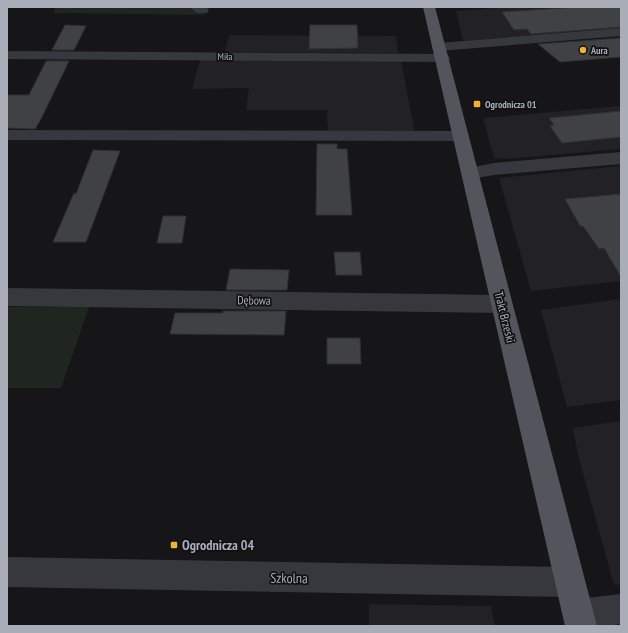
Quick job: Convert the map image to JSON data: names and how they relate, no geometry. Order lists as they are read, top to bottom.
{
  "streets": {
    "main road": ["Trakt Brzeski"],
    "street": ["Miła", "Dębowa", "Szkolna"]
  },
  "crossings": [
    ["Miła", "Trakt Brzeski"],
    ["Dębowa", "Trakt Brzeski"],
    ["Trakt Brzeski", "Szkolna"]
  ],
  "places": {
    "other": ["Aura"],
    "transit": ["Ogrodnicza 01", "Ogrodnicza 04"]
  }
}
